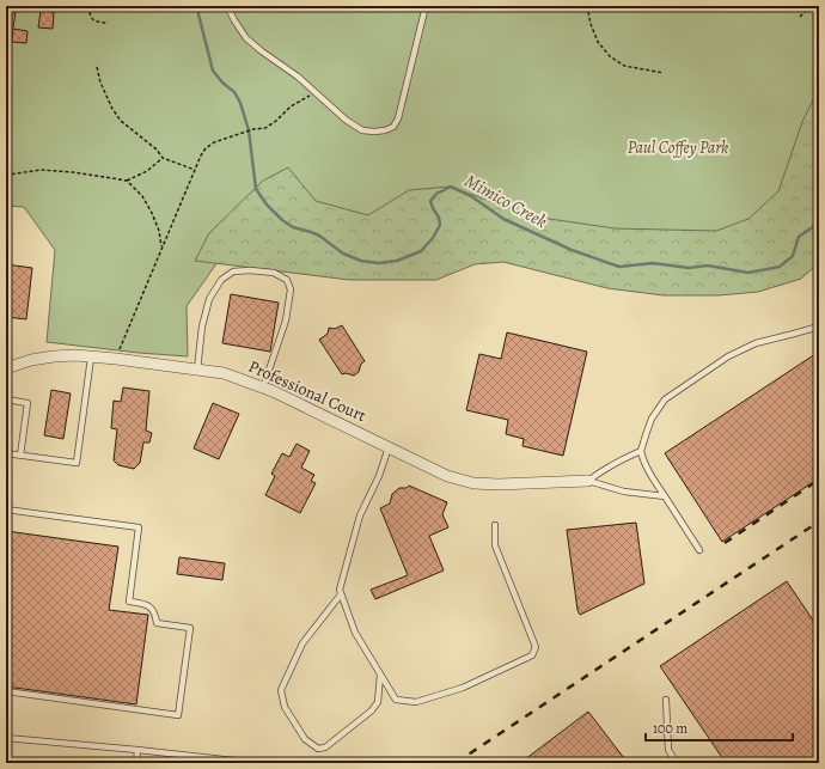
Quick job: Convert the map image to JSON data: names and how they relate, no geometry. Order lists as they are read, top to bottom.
{
  "streets": {
    "street": ["Professional Court"]
  },
  "water": ["Mimico Creek"],
  "parks": ["Paul Coffey Park"],
  "scale_bar": "100 m"
}
